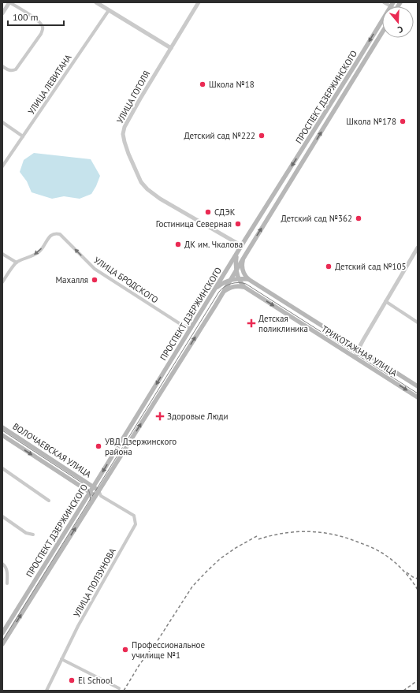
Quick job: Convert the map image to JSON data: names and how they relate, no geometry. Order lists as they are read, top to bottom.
{
  "streets": {
    "main road": ["ПРОСПЕКТ ДЗЕРЖИНСКОГО", "ТРИКОТАЖНАЯ УЛИЦА", "ВОЛОЧАЕВСКАЯ УЛИЦА"],
    "street": [
      "УЛИЦА ЛЕВИТАНА",
      "УЛИЦА ГОГОЛЯ",
      "УЛИЦА БРОДСКОГО",
      "УЛИЦА ПОЛЗУНОВА"
    ]
  },
  "crossings": [
    ["УЛИЦА ГОГОЛЯ", "ПРОСПЕКТ ДЗЕРЖИНСКОГО"],
    ["ПРОСПЕКТ ДЗЕРЖИНСКОГО", "УЛИЦА БРОДСКОГО"],
    ["ПРОСПЕКТ ДЗЕРЖИНСКОГО", "ВОЛОЧАЕВСКАЯ УЛИЦА"]
  ],
  "one_way": ["УЛИЦА БРОДСКОГО"],
  "places": {
    "other": [
      "Школа №18",
      "Школа №178",
      "Детский сад №222",
      "СДЭК",
      "Детский сад №362",
      "Гостиница Северная",
      "ДК им. Чкалова",
      "Детский сад №105",
      "Махалля",
      "УВД Дзержинского района",
      "Профессиональное училище №1",
      "El School"
    ],
    "health": ["Детская поликлиника", "Здоровые Люди"]
  },
  "scale_bar": "100 m",
  "north": "bottom"
}
